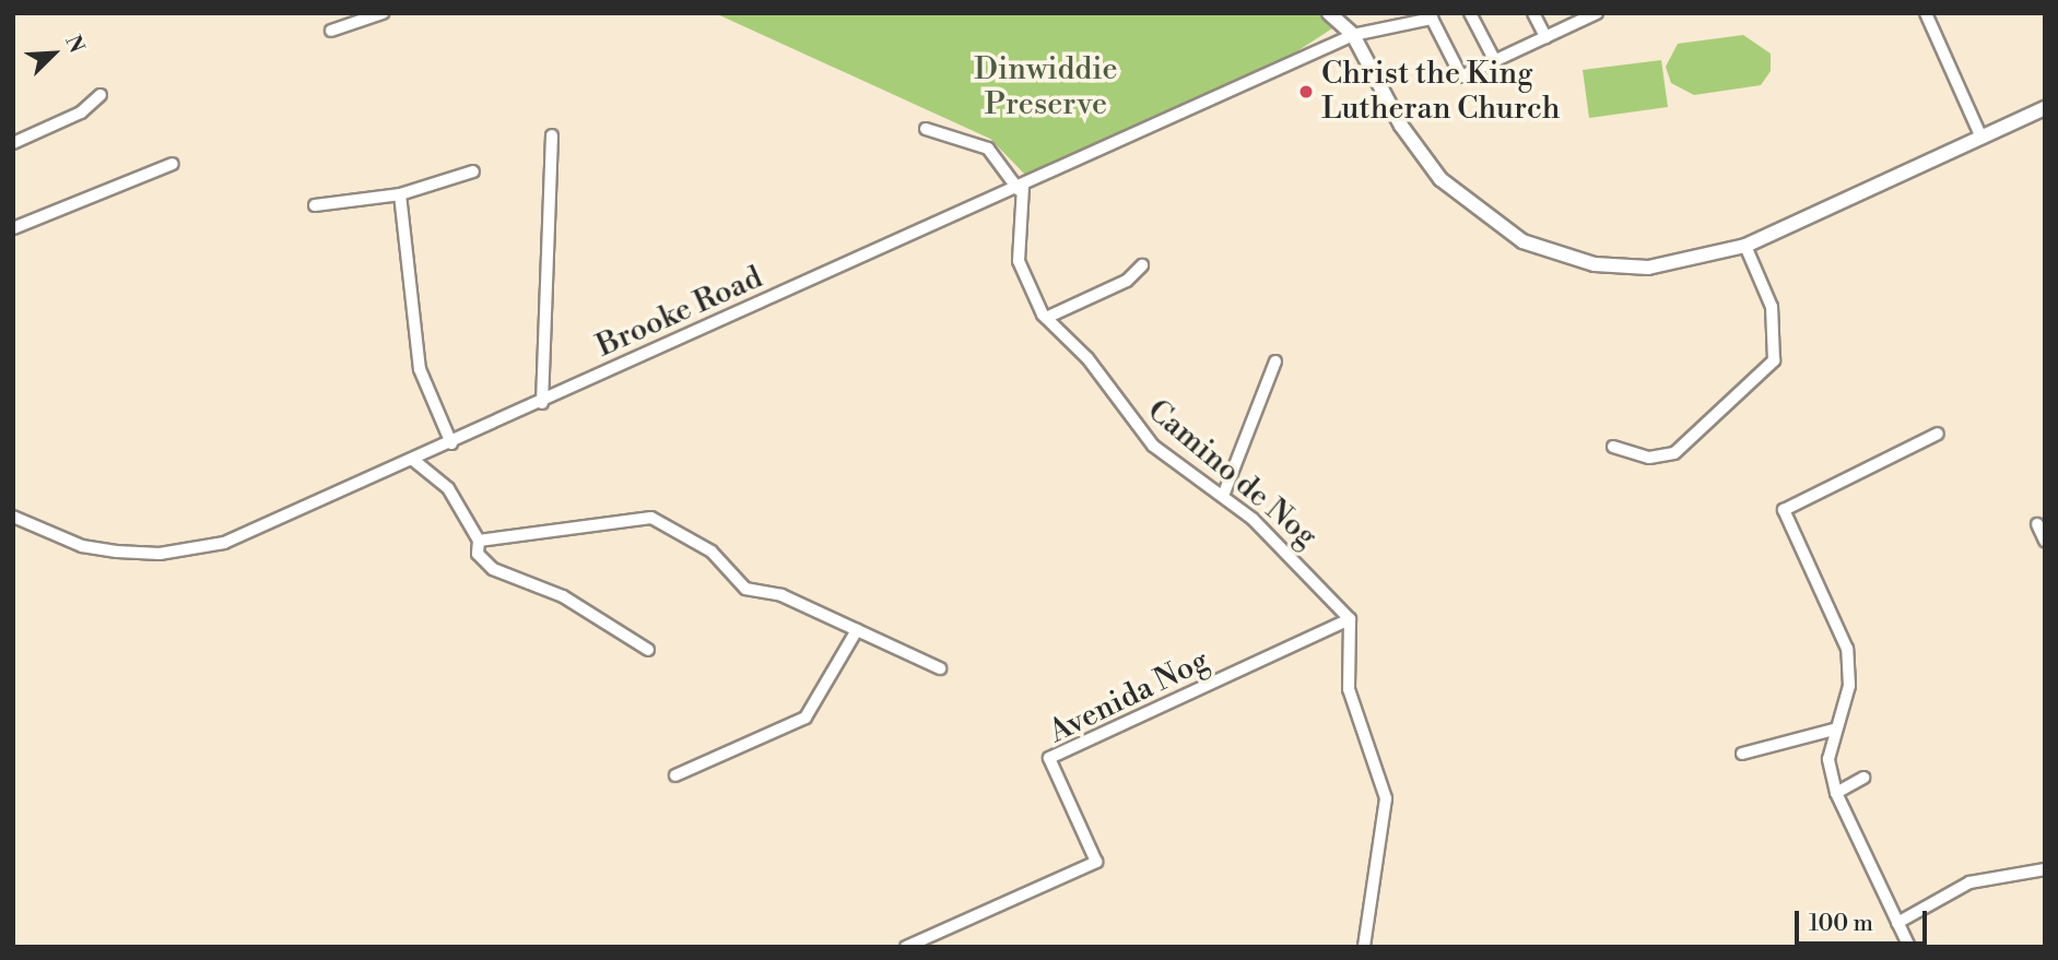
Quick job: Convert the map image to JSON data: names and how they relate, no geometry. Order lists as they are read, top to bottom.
{
  "streets": {
    "street": ["Brooke Road", "Camino de Nog", "Avenida Nog"]
  },
  "crossings": [
    ["Brooke Road", "Camino de Nog"],
    ["Camino de Nog", "Avenida Nog"]
  ],
  "parks": ["Dinwiddie Preserve"],
  "places": ["Christ the King Lutheran Church"],
  "scale_bar": "100 m",
  "north": "top right"
}
